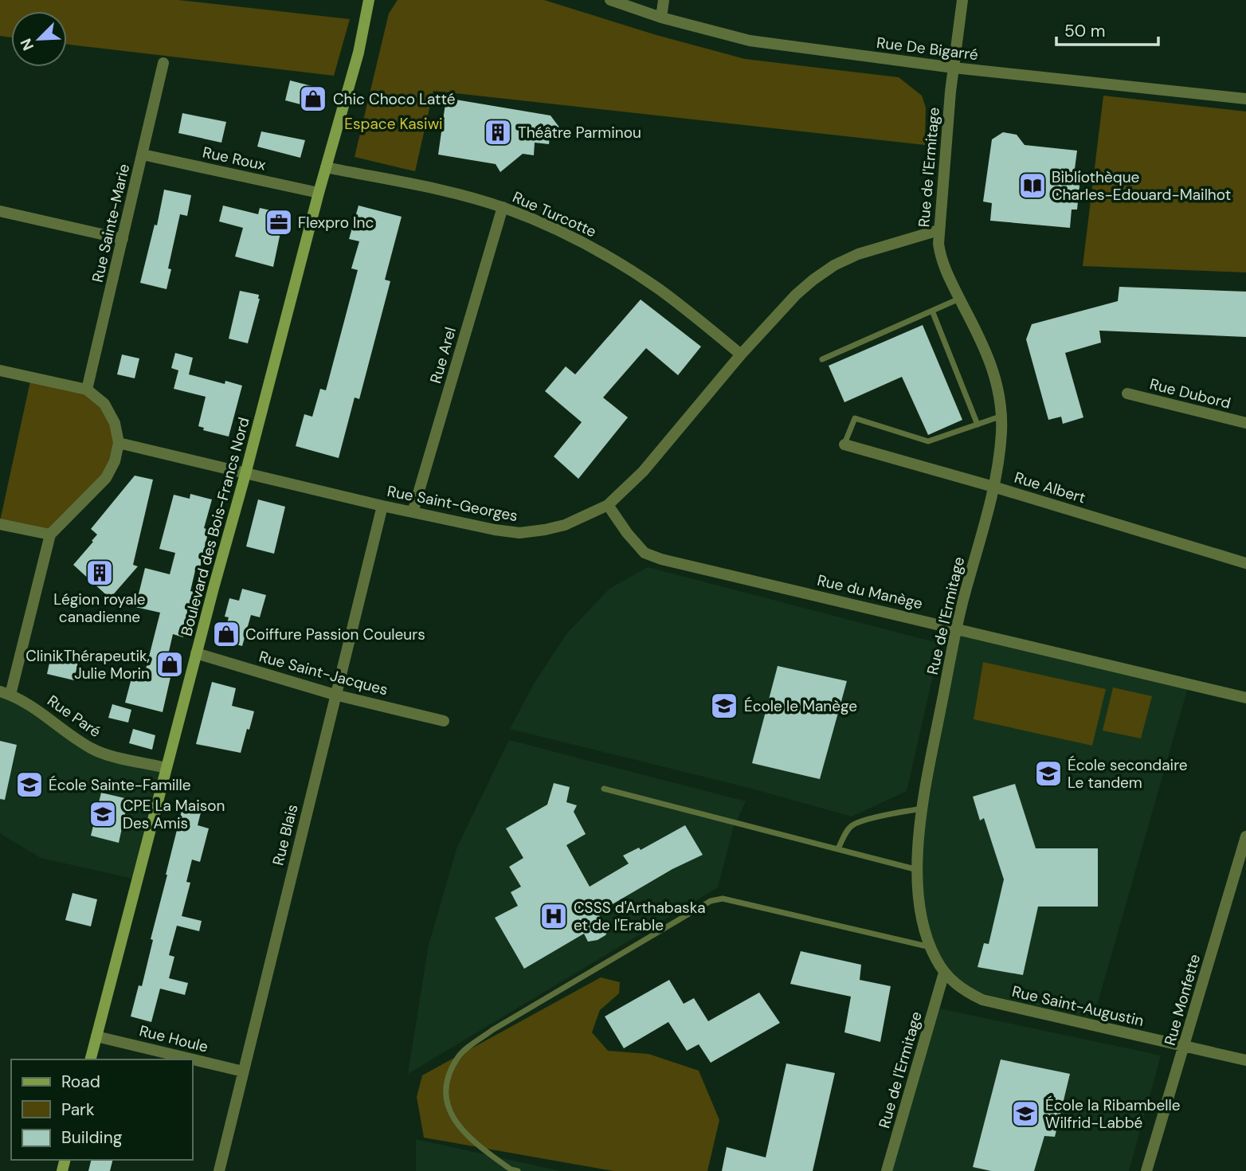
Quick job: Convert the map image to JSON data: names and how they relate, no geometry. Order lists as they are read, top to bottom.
{
  "streets": {
    "street": [
      "Rue De Bigarré",
      "Rue Roux",
      "Rue de l'Ermitage",
      "Rue Turcotte",
      "Rue Sainte-Marie",
      "Rue Arel",
      "Rue Dubord",
      "Rue Albert",
      "Rue Saint-Georges",
      "Boulevard des Bois-Francs Nord",
      "Rue du Manège",
      "Rue Saint-Jacques",
      "Rue Paré",
      "Rue Blais",
      "Rue Monfette",
      "Rue Saint-Augustin",
      "Rue Houle"
    ]
  },
  "crossings": [
    ["Rue De Bigarré", "Rue de l'Ermitage"],
    ["Rue Roux", "Rue Sainte-Marie"],
    ["Rue Roux", "Boulevard des Bois-Francs Nord"],
    ["Rue de l'Ermitage", "Rue Albert"],
    ["Rue de l'Ermitage", "Rue Saint-Georges"],
    ["Rue de l'Ermitage", "Rue du Manège"],
    ["Rue de l'Ermitage", "Rue Saint-Augustin"],
    ["Rue Turcotte", "Rue Arel"],
    ["Rue Turcotte", "Rue Saint-Georges"],
    ["Rue Turcotte", "Boulevard des Bois-Francs Nord"],
    ["Rue Arel", "Rue Saint-Georges"],
    ["Rue Saint-Georges", "Boulevard des Bois-Francs Nord"],
    ["Rue Saint-Georges", "Rue du Manège"],
    ["Rue Saint-Georges", "Rue Blais"],
    ["Boulevard des Bois-Francs Nord", "Rue Saint-Jacques"],
    ["Boulevard des Bois-Francs Nord", "Rue Paré"],
    ["Boulevard des Bois-Francs Nord", "Rue Houle"],
    ["Rue Saint-Jacques", "Rue Blais"],
    ["Rue Blais", "Rue Houle"],
    ["Rue Monfette", "Rue Saint-Augustin"]
  ],
  "parks": ["Espace Kasiwi"],
  "places": {
    "shop": ["Chic Choco Latté", "Coiffure Passion Couleurs", "ClinikThérapeutik, Julie Morin"],
    "building": ["Théâtre Parminou", "Légion royale canadienne"],
    "library": ["Bibliothèque Charles-Edouard-Mailhot"],
    "office": ["Flexpro Inc"],
    "school or university": [
      "École le Manège",
      "École secondaire Le tandem",
      "École Sainte-Famille",
      "CPE La Maison Des Amis",
      "École la Ribambelle Wilfrid-Labbé"
    ],
    "hospital": ["CSSS d'Arthabaska et de l'Erable"]
  },
  "legend": ["Road", "Park", "Building"],
  "scale_bar": "50 m",
  "north": "bottom left"
}
